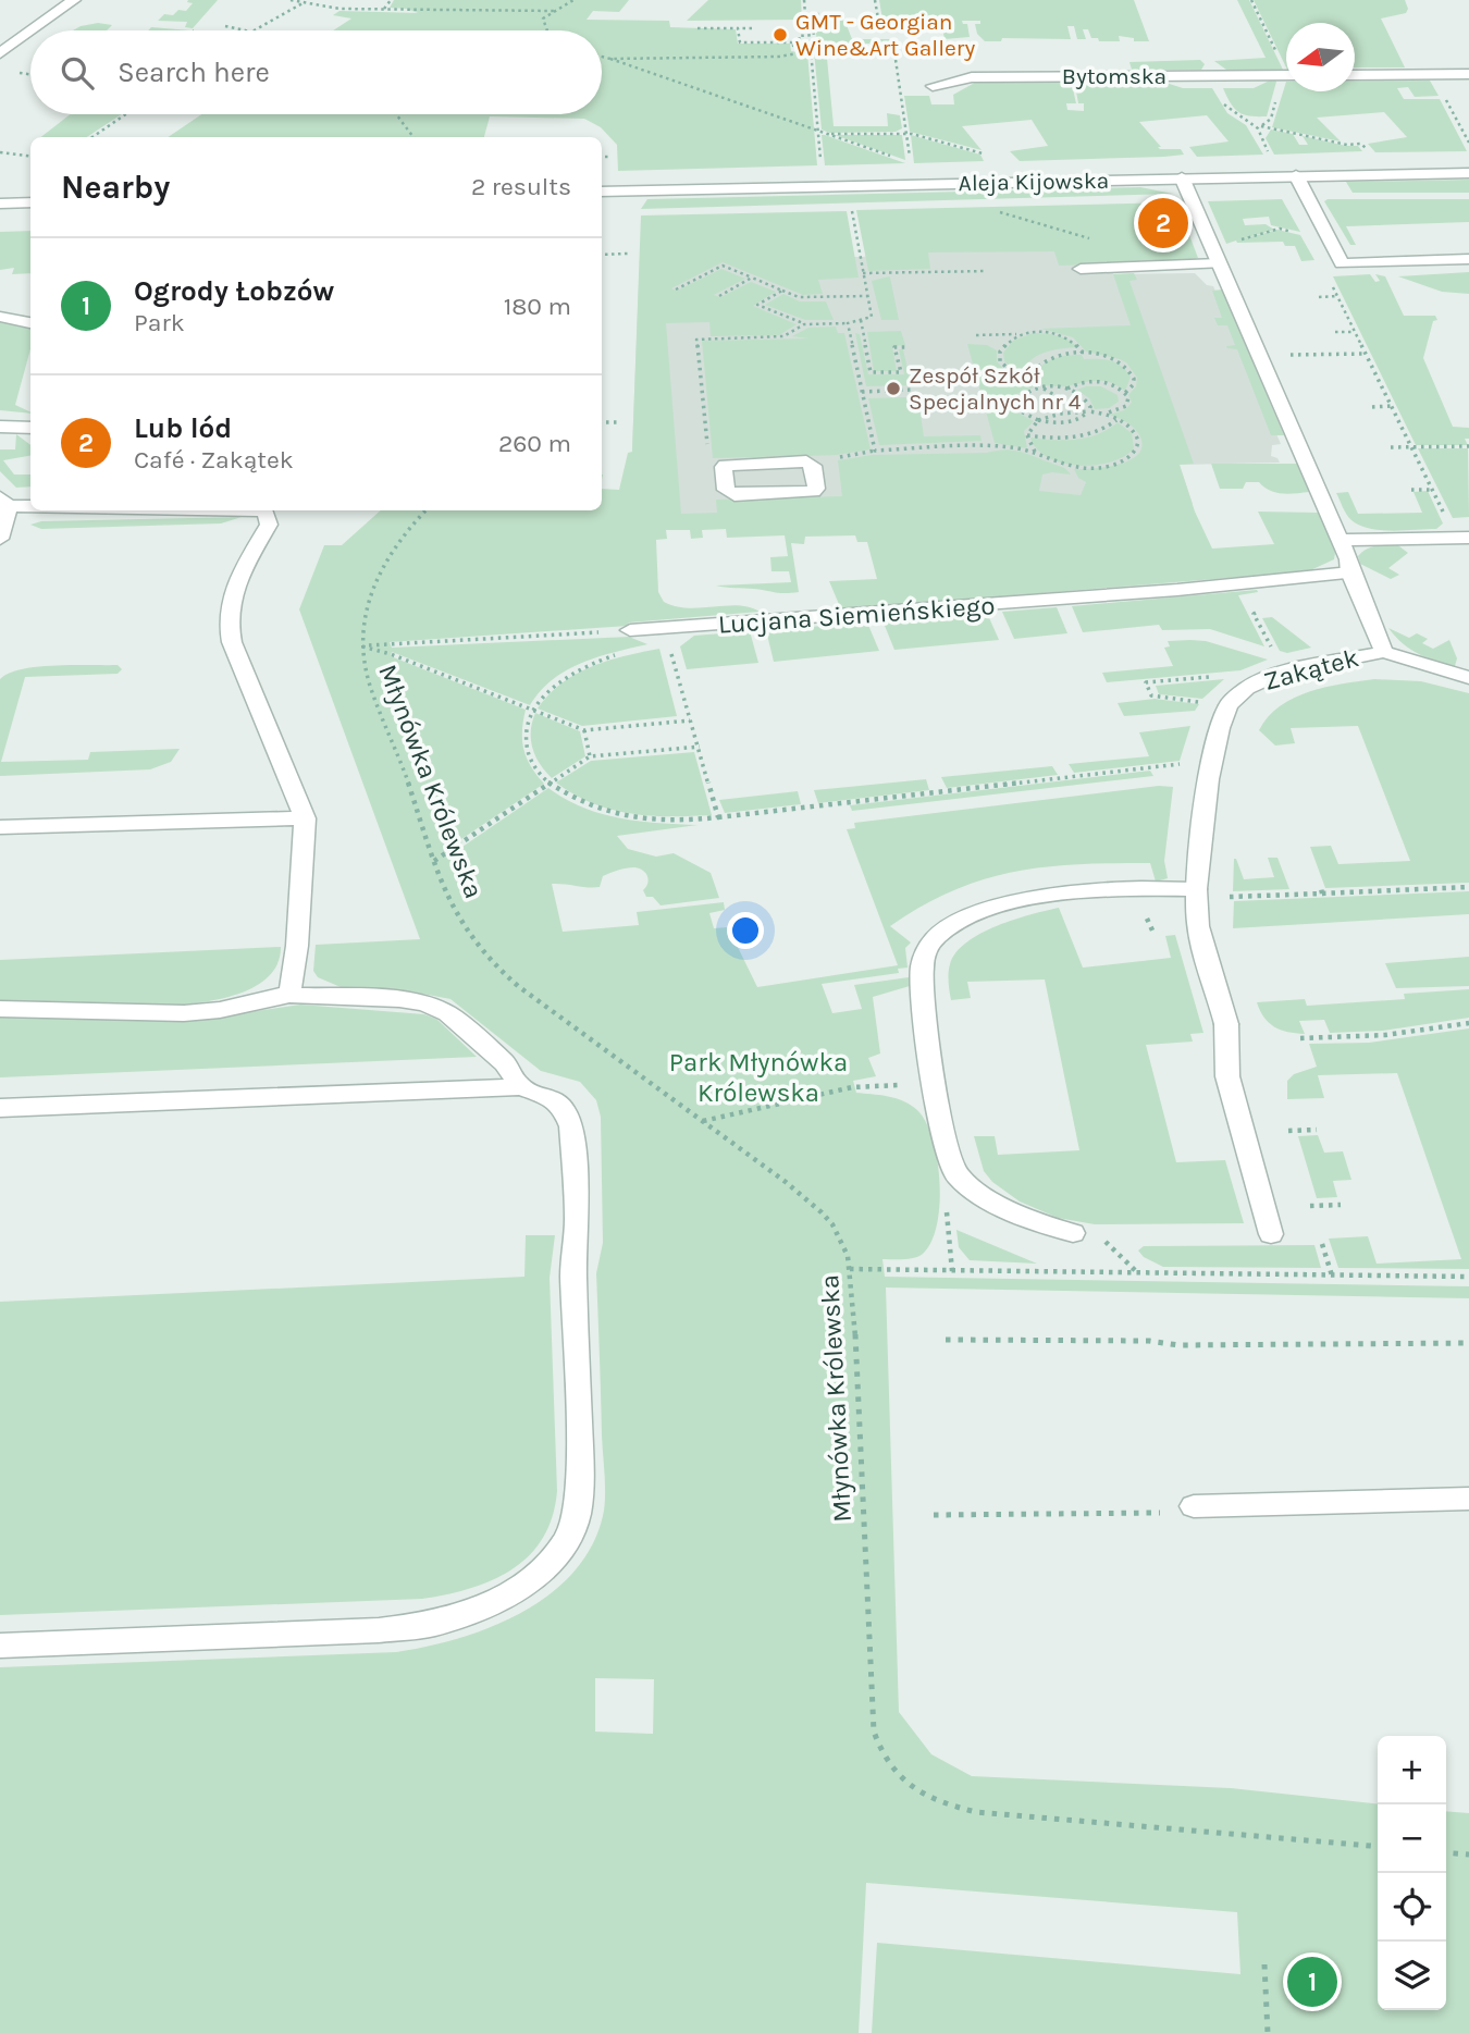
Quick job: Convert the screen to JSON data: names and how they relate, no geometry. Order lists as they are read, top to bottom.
{
  "streets": {
    "street": [
      "Bytomska",
      "Aleja Kijowska",
      "Lucjana Siemieńskiego",
      "Zakątek"
    ],
    "path": ["Młynówka Królewska"]
  },
  "crossings": [
    ["Aleja Kijowska", "Zakątek"],
    ["Lucjana Siemieńskiego", "Zakątek"]
  ],
  "parks": ["Park Młynówka Królewska"],
  "places": ["GMT - Georgian Wine&Art Gallery", "Zespół Szkół Specjalnych nr 4"],
  "north": "left",
  "page": {
    "search": "Search here",
    "heading": ["Nearby", "2 results"],
    "pins": ["2", "1"],
    "list": [
      {
        "mark": "1",
        "name": "Ogrody Łobzów",
        "note": "Park",
        "value": "180 m"
      },
      {
        "mark": "2",
        "name": "Lub lód",
        "note": "Café · Zakątek",
        "value": "260 m"
      }
    ],
    "map_buttons": ["+", "−"]
  }
}
